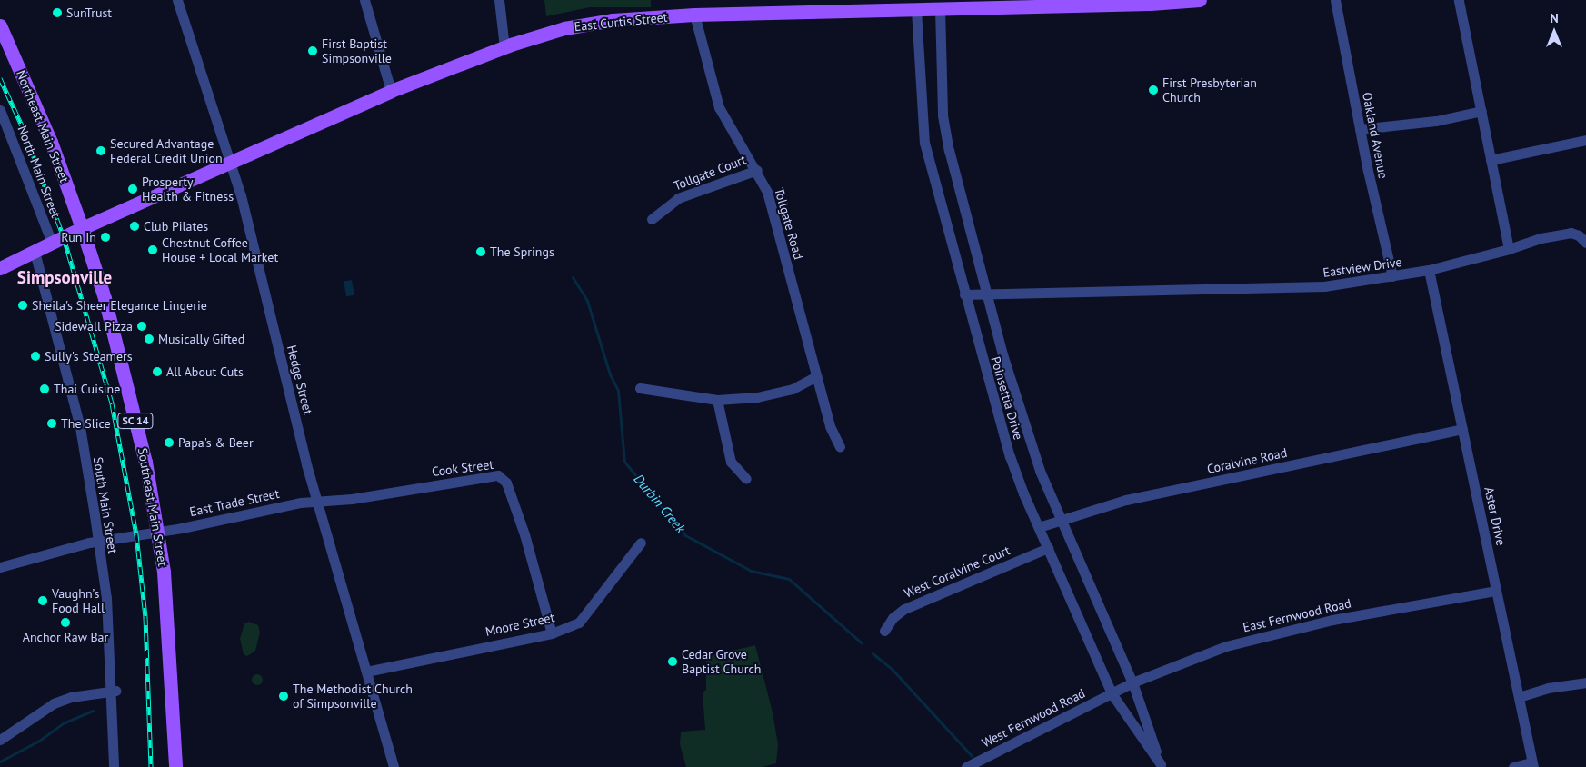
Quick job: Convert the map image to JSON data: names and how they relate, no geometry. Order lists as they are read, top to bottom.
{
  "streets": {
    "main road": [
      "East Curtis Street",
      "Northeast Main Street",
      "SC 14",
      "Southeast Main Street"
    ],
    "street": [
      "Oakland Avenue",
      "North Main Street",
      "Tollgate Court",
      "Tollgate Road",
      "Eastview Drive",
      "Hedge Street",
      "Poinsettia Drive",
      "Coralvine Road",
      "Cook Street",
      "East Trade Street",
      "South Main Street",
      "Aster Drive",
      "West Coralvine Court",
      "East Fernwood Road",
      "Moore Street",
      "West Fernwood Road"
    ]
  },
  "crossings": [
    ["East Curtis Street", "Northeast Main Street"],
    ["East Curtis Street", "North Main Street"],
    ["East Curtis Street", "Tollgate Road"],
    ["East Curtis Street", "Hedge Street"],
    ["East Curtis Street", "Poinsettia Drive"],
    ["East Curtis Street", "South Main Street"],
    ["East Curtis Street", "Southeast Main Street"],
    ["Northeast Main Street", "Southeast Main Street"],
    ["Oakland Avenue", "Eastview Drive"],
    ["Tollgate Court", "Tollgate Road"],
    ["Eastview Drive", "Poinsettia Drive"],
    ["Eastview Drive", "Aster Drive"],
    ["Hedge Street", "Cook Street"],
    ["Hedge Street", "East Trade Street"],
    ["Hedge Street", "Moore Street"],
    ["Poinsettia Drive", "Coralvine Road"],
    ["Poinsettia Drive", "West Coralvine Court"],
    ["Poinsettia Drive", "East Fernwood Road"],
    ["Poinsettia Drive", "West Fernwood Road"],
    ["Coralvine Road", "Aster Drive"],
    ["Cook Street", "East Trade Street"],
    ["Cook Street", "Moore Street"],
    ["East Trade Street", "South Main Street"],
    ["East Trade Street", "Southeast Main Street"],
    ["Aster Drive", "East Fernwood Road"],
    ["East Fernwood Road", "West Fernwood Road"]
  ],
  "districts": ["Simpsonville"],
  "water": ["Durbin Creek"],
  "places": [
    "SunTrust",
    "First Baptist Simpsonville",
    "First Presbyterian Church",
    "Secured Advantage Federal Credit Union",
    "Prosperty Health & Fitness",
    "Club Pilates",
    "Run In",
    "Chestnut Coffee House + Local Market",
    "The Springs",
    "Sheila's Sheer Elegance Lingerie",
    "Sidewall Pizza",
    "Musically Gifted",
    "Sully's Steamers",
    "All About Cuts",
    "Thai Cuisine",
    "The Slice",
    "Papa's & Beer",
    "Vaughn’s Food Hall",
    "Anchor Raw Bar",
    "Cedar Grove Baptist Church",
    "The Methodist Church of Simpsonville"
  ],
  "north": "top"
}
